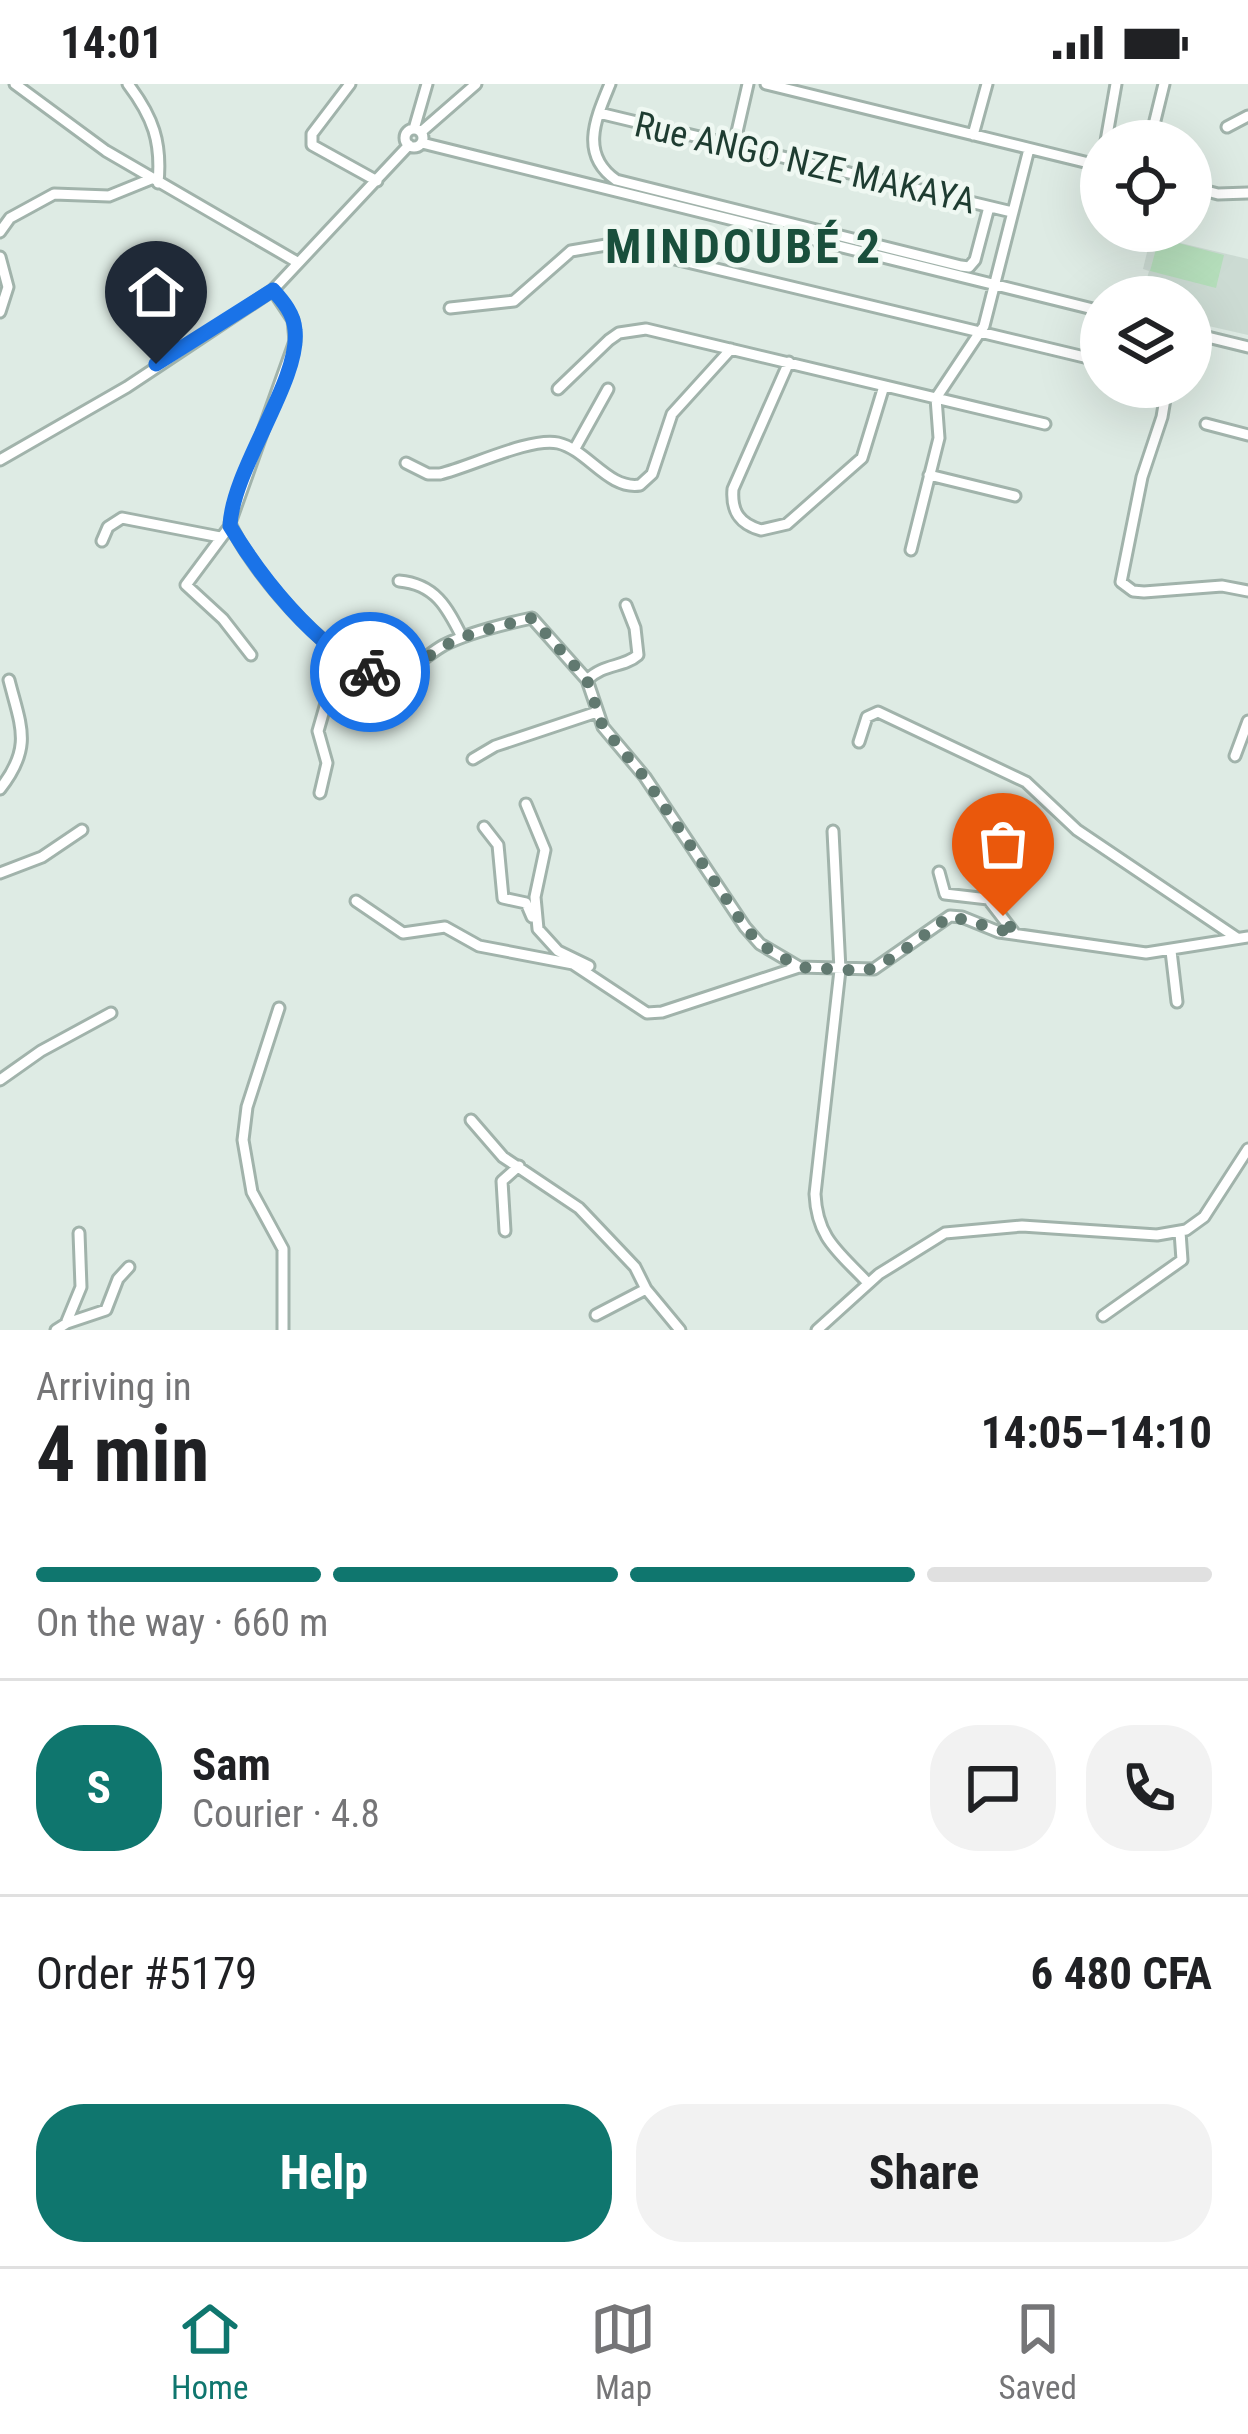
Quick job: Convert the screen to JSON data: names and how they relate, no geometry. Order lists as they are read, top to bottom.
{
  "streets": {
    "street": ["Rue ANGO NZE MAKAYA"]
  },
  "districts": ["MINDOUBÉ 2"],
  "page": {
    "status": "14:01",
    "heading": ["4 min", "Arriving in", "14:05–14:10"],
    "panel": [
      "Sam",
      "Courier · 4.8",
      "Order #5179",
      "6 480 CFA"
    ],
    "bar": "On the way · 660 m",
    "round": "S",
    "buttons": ["Help", "Share"],
    "tabs": ["Home", "Map", "Saved"]
  }
}
